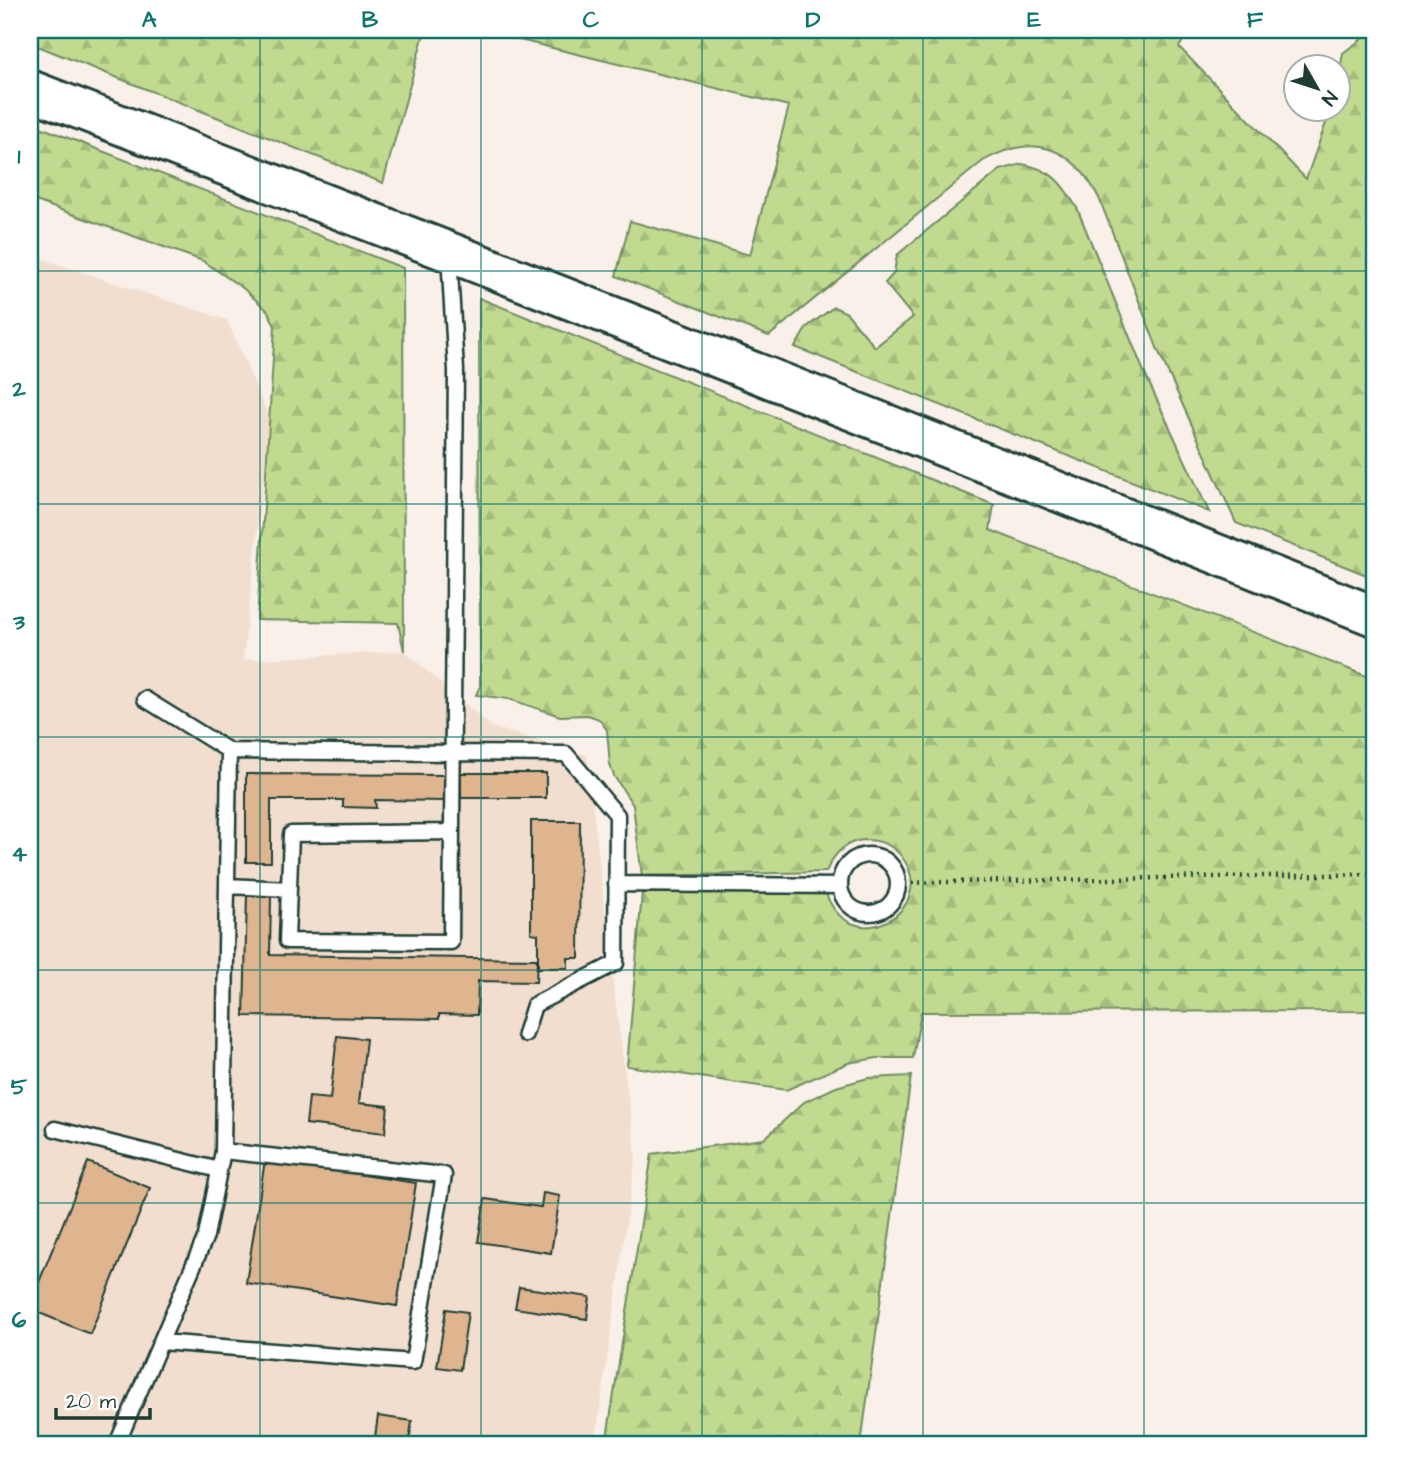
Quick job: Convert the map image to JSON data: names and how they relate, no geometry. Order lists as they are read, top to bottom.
{
  "scale_bar": "20 m",
  "north": "bottom right",
  "grid": {
    "columns": [
      "A",
      "B",
      "C",
      "D",
      "E",
      "F"
    ],
    "rows": [
      "1",
      "2",
      "3",
      "4",
      "5",
      "6"
    ]
  }
}
